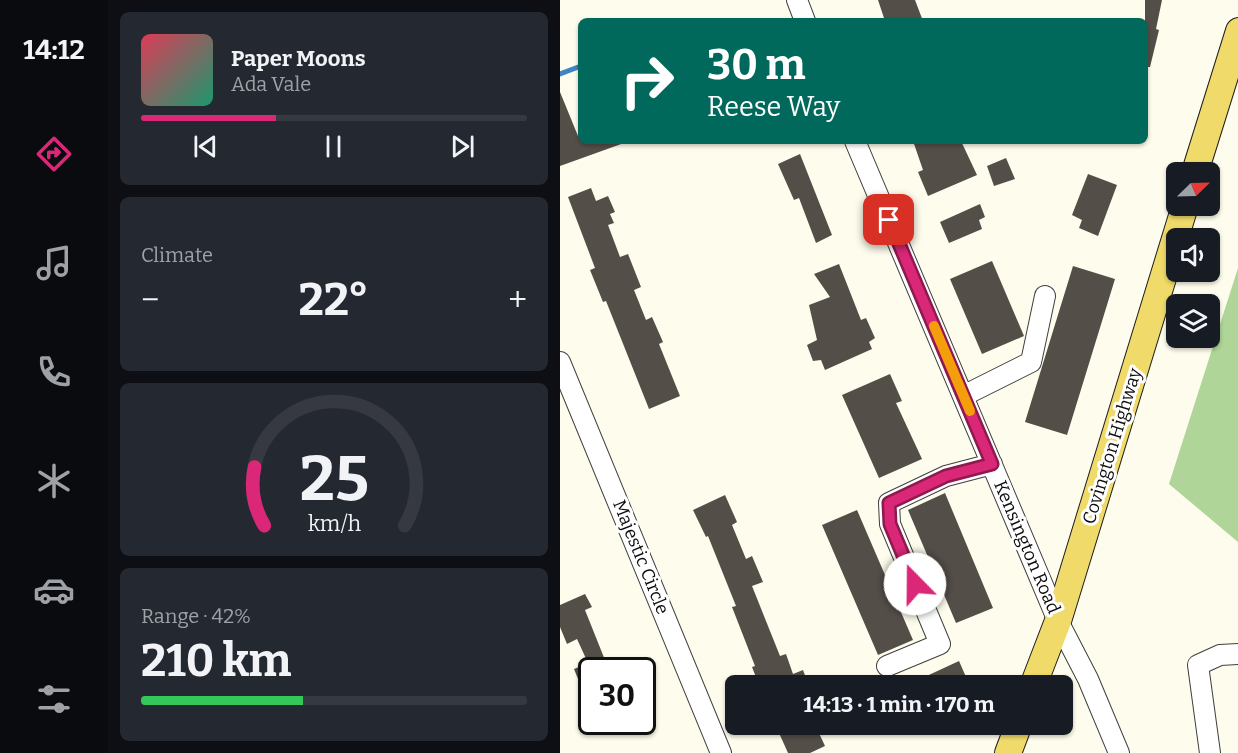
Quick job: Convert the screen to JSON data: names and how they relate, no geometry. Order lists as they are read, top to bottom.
{
  "streets": {
    "main road": ["Covington Highway"],
    "street": ["Kensington Road", "Majestic Circle"]
  },
  "crossings": [
    ["Covington Highway", "Kensington Road"]
  ],
  "north": "top right",
  "page": {
    "tabs": "14:12",
    "turn": ["30 m", "Reese Way"],
    "song": ["Paper Moons", "Ada Vale"],
    "tile": [
      "Climate",
      ["Range · 42%", "210 km"]
    ],
    "heat": ["−", "22°", "+"],
    "limit": "30",
    "trip": "14:13 · 1 min · 170 m",
    "gauge": ["25", "km/h"]
  }
}
